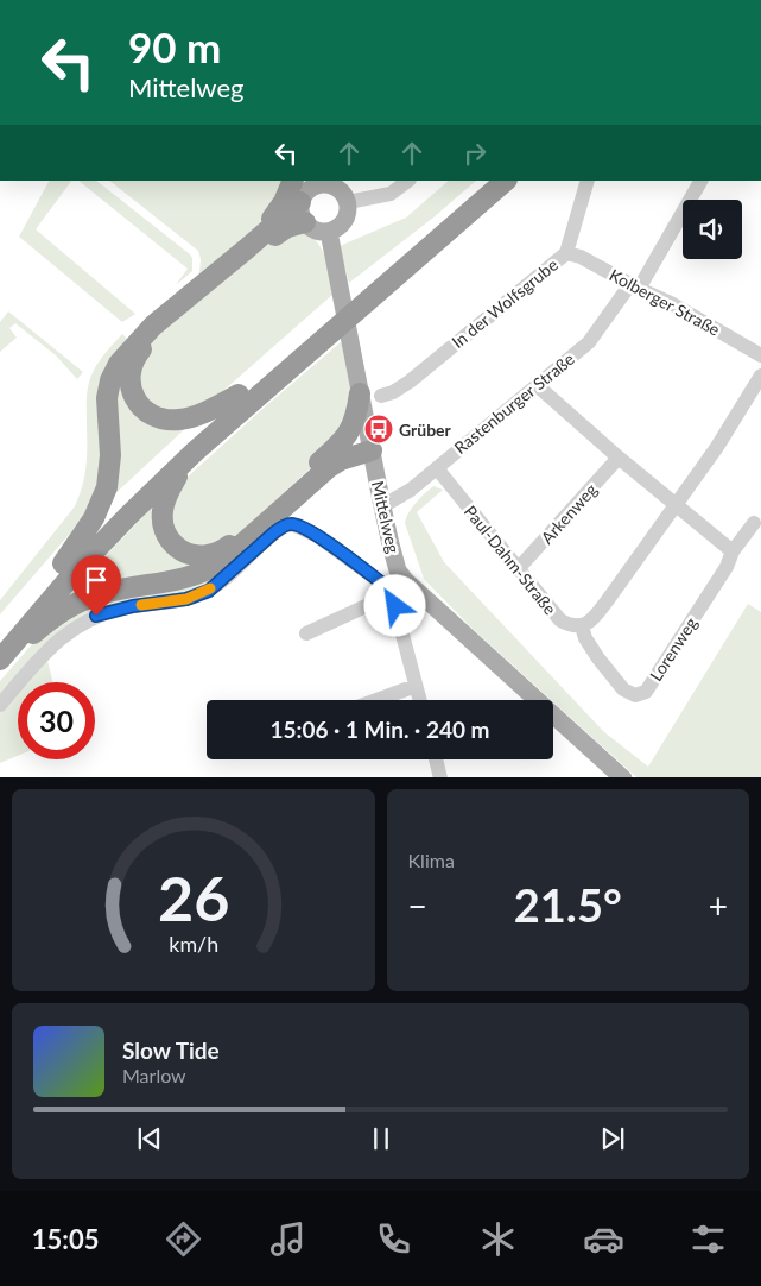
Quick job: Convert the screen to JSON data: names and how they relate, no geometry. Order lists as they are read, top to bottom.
{
  "streets": {
    "main road": ["Mittelweg"],
    "street": [
      "Kolberger Straße",
      "In der Wolfsgrube",
      "Rastenburger Straße",
      "Arkenweg",
      "Paul-Dahm-Straße",
      "Lorenweg"
    ]
  },
  "crossings": [
    ["Kolberger Straße", "In der Wolfsgrube"],
    ["Kolberger Straße", "Rastenburger Straße"],
    ["In der Wolfsgrube", "Mittelweg"],
    ["Rastenburger Straße", "Mittelweg"],
    ["Rastenburger Straße", "Paul-Dahm-Straße"],
    ["Arkenweg", "Paul-Dahm-Straße"],
    ["Paul-Dahm-Straße", "Lorenweg"]
  ],
  "places": {
    "bus stop": ["Grüber"]
  },
  "page": {
    "turn": ["90 m", "Mittelweg"],
    "limit": "30",
    "trip": "15:06 · 1 Min. · 240 m",
    "tile": "Klima",
    "heat": ["−", "21.5°", "+"],
    "song": ["Slow Tide", "Marlow"],
    "tabs": "15:05",
    "gauge": ["26", "km/h"]
  }
}
